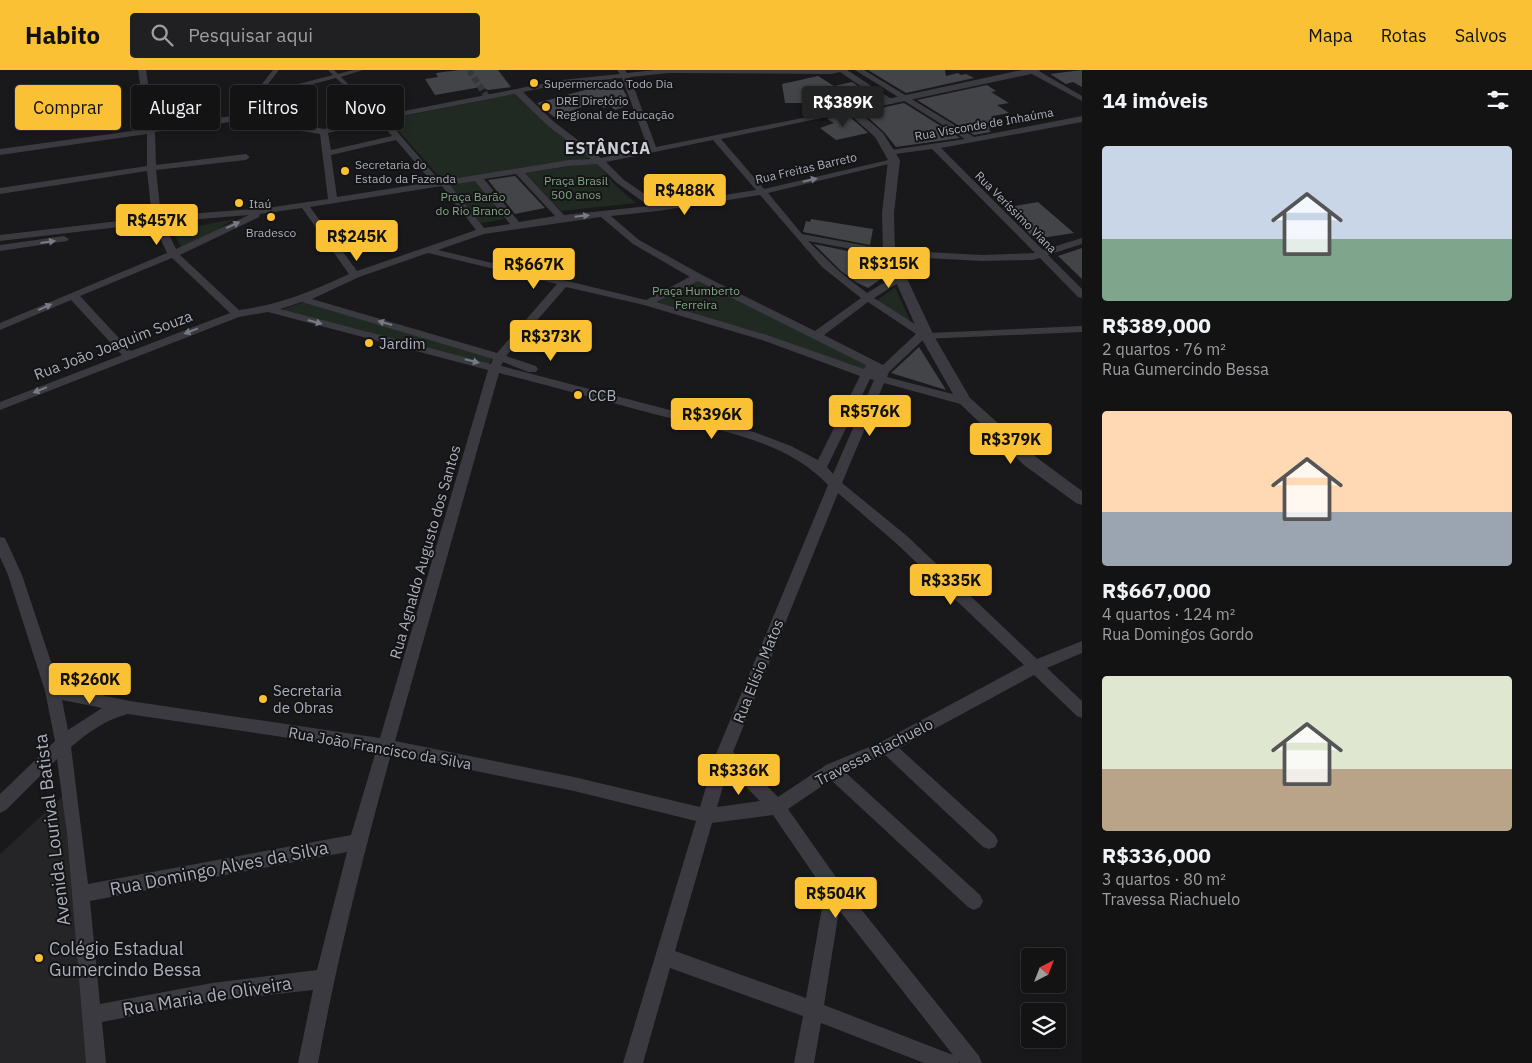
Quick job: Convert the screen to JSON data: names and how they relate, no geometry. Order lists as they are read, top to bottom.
{
  "streets": {
    "street": [
      "Rua Visconde de Inhaúma",
      "Rua Freitas Barreto",
      "Rua Veríssimo Viana",
      "Rua João Joaquim Souza",
      "Rua Agnaldo Augusto dos Santos",
      "Rua Elísio Matos",
      "Rua João Francisco da Silva",
      "Travessa Riachuelo",
      "Avenida Lourival Batista",
      "Rua Domingo Alves da Silva",
      "Rua Maria de Oliveira"
    ]
  },
  "crossings": [
    ["Rua Visconde de Inhaúma", "Rua Freitas Barreto"],
    ["Rua Visconde de Inhaúma", "Rua Veríssimo Viana"],
    ["Rua Freitas Barreto", "Rua João Joaquim Souza"],
    ["Rua Agnaldo Augusto dos Santos", "Rua João Francisco da Silva"],
    ["Rua Agnaldo Augusto dos Santos", "Rua Domingo Alves da Silva"],
    ["Rua Agnaldo Augusto dos Santos", "Rua Maria de Oliveira"],
    ["Rua Elísio Matos", "Rua João Francisco da Silva"],
    ["Rua Elísio Matos", "Travessa Riachuelo"],
    ["Rua João Francisco da Silva", "Travessa Riachuelo"],
    ["Rua João Francisco da Silva", "Avenida Lourival Batista"],
    ["Avenida Lourival Batista", "Rua Domingo Alves da Silva"],
    ["Avenida Lourival Batista", "Rua Maria de Oliveira"]
  ],
  "districts": ["ESTÂNCIA"],
  "parks": ["Praça Brasil 500 anos", "Praça Barão do Rio Branco", "Praça Humberto Ferreira"],
  "places": [
    "Supermercado Todo Dia",
    "DRE Diretório Regional de Educação",
    "Secretaria do Estado da Fazenda",
    "Itaú",
    "Bradesco",
    "Jardim",
    "CCB",
    "Secretaria de Obras",
    "Colégio Estadual Gumercindo Bessa"
  ],
  "north": "top right",
  "page": {
    "header": "Habito",
    "search": "Pesquisar aqui",
    "nav": ["Mapa", "Rotas", "Salvos"],
    "heading": "14 imóveis",
    "chip": [
      "Comprar",
      "Alugar",
      "Filtros",
      "Novo"
    ],
    "price": [
      "R$389K",
      "R$488K",
      "R$457K",
      "R$245K",
      "R$315K",
      "R$667K",
      "R$373K",
      "R$576K",
      "R$396K",
      "R$379K",
      "R$335K",
      "R$260K",
      "R$336K",
      "R$504K"
    ],
    "list": [
      {
        "name": "R$389,000",
        "note": "2 quartos · 76 m² · Rua Gumercindo Bessa"
      },
      {
        "name": "R$667,000",
        "note": "4 quartos · 124 m² · Rua Domingos Gordo"
      },
      {
        "name": "R$336,000",
        "note": "3 quartos · 80 m² · Travessa Riachuelo"
      }
    ]
  }
}
